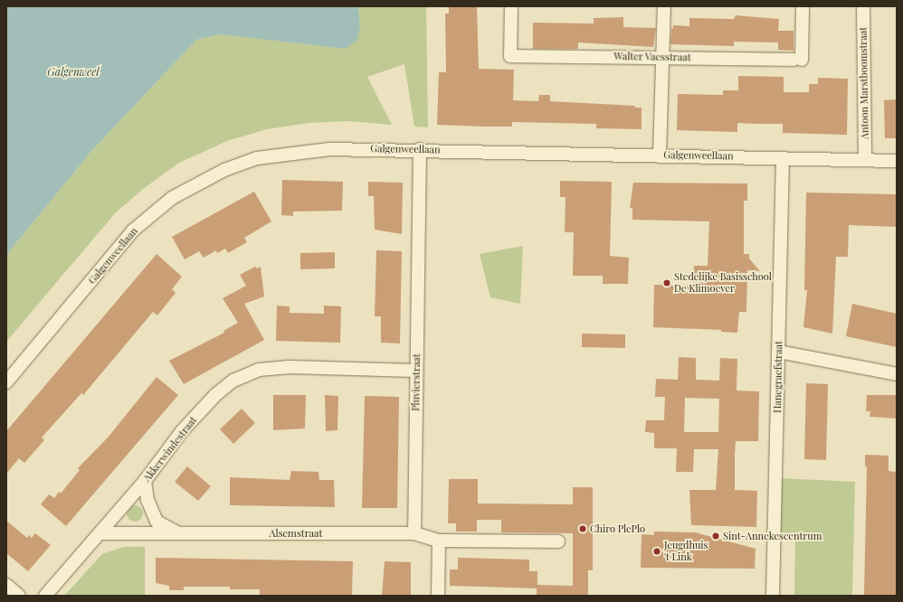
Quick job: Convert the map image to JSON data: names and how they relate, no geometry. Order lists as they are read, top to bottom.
{
  "streets": {
    "street": [
      "Walter Vaesstraat",
      "Antoon Marstboomstraat",
      "Galgenweellaan",
      "Hanegraefstraat",
      "Pluvierstraat",
      "Akkerwindestraat",
      "Alsemstraat"
    ]
  },
  "crossings": [
    ["Antoon Marstboomstraat", "Galgenweellaan"],
    ["Galgenweellaan", "Hanegraefstraat"],
    ["Galgenweellaan", "Pluvierstraat"],
    ["Pluvierstraat", "Akkerwindestraat"],
    ["Pluvierstraat", "Alsemstraat"],
    ["Akkerwindestraat", "Alsemstraat"]
  ],
  "water": ["Galgenweel"],
  "places": [
    "Stedelijke Basisschool De Klimoever",
    "Chiro PlePlo",
    "Sint-Annekescentrum",
    "Jeugdhuis 't Link"
  ]
}
